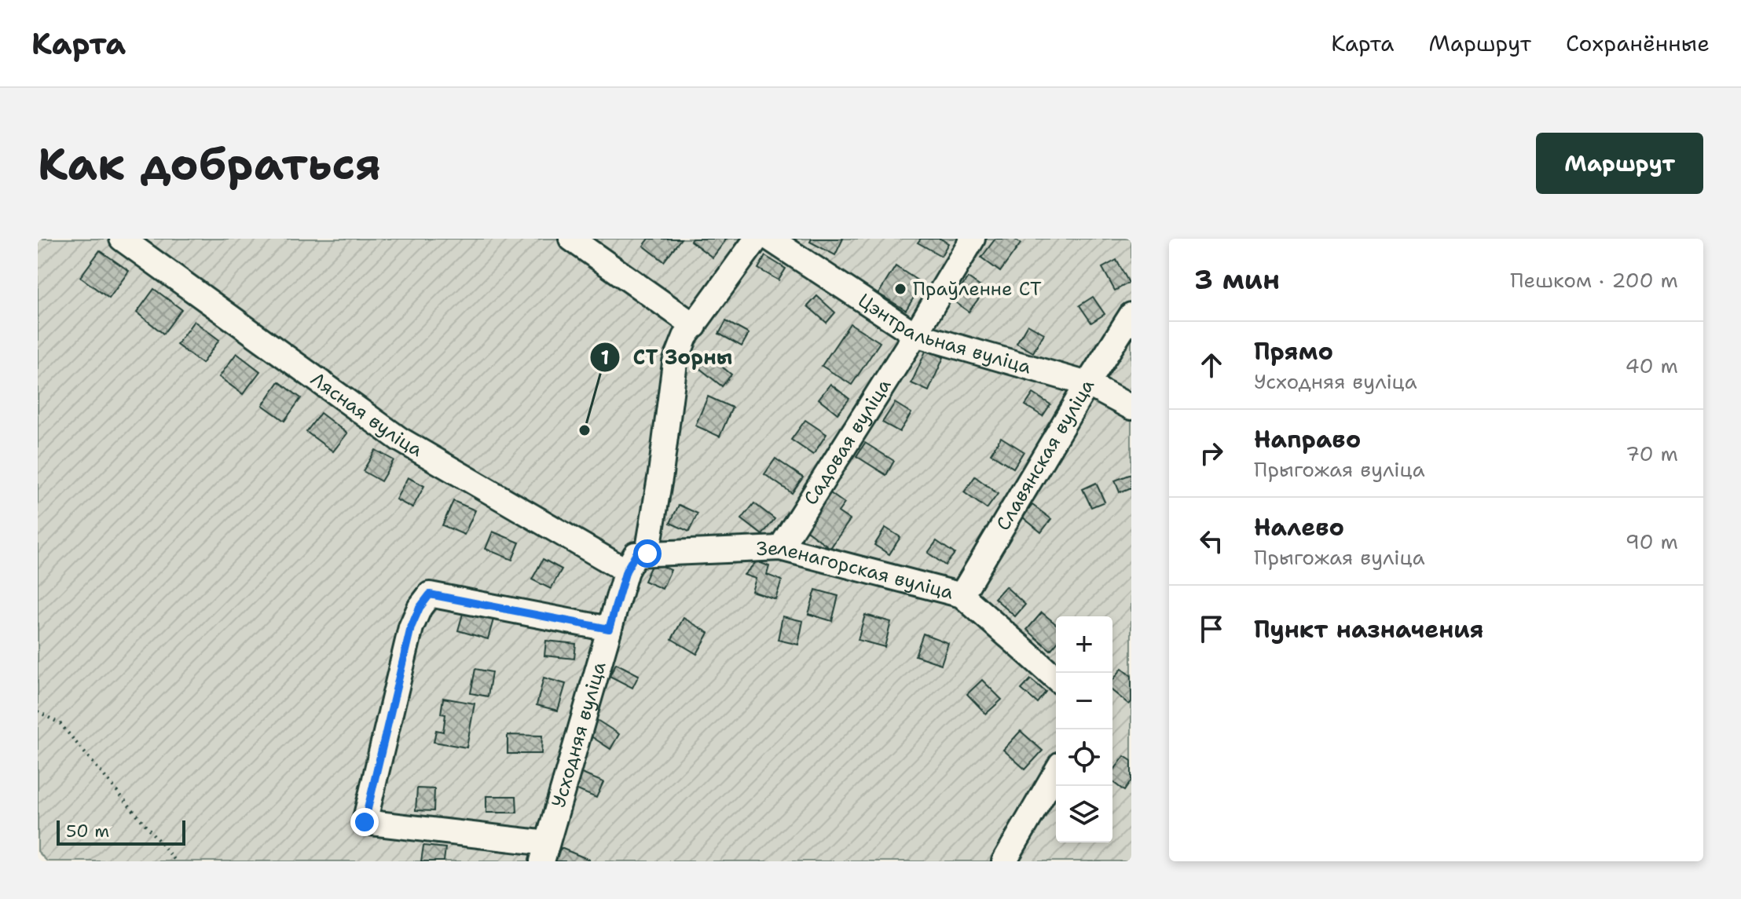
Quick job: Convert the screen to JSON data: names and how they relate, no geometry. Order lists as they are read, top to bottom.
{
  "streets": {
    "street": [
      "Цэнтральная вуліца",
      "Лясная вуліца",
      "Садовая вуліца",
      "Славянская вуліца",
      "Зеленагорская вуліца",
      "Усходняя вуліца"
    ]
  },
  "crossings": [
    ["Цэнтральная вуліца", "Садовая вуліца"],
    ["Цэнтральная вуліца", "Славянская вуліца"],
    ["Лясная вуліца", "Усходняя вуліца"],
    ["Садовая вуліца", "Зеленагорская вуліца"],
    ["Славянская вуліца", "Зеленагорская вуліца"]
  ],
  "places": ["Праўленне СТ", "СТ Зорны"],
  "scale_bar": "50 m",
  "page": {
    "header": "Карта",
    "nav": ["Карта", "Маршрут", "Сохранённые"],
    "buttons": "Маршрут",
    "title": "Как добраться",
    "heading": ["3 мин", "Пешком · 200 m"],
    "list": [
      ["Прямо", "Усходняя вуліца", "40 m"],
      ["Направо", "Прыгожая вуліца", "70 m"],
      ["Налево", "Прыгожая вуліца", "90 m"],
      "Пункт назначения"
    ],
    "map_buttons": ["+", "−"],
    "scale": "50 m"
  }
}
